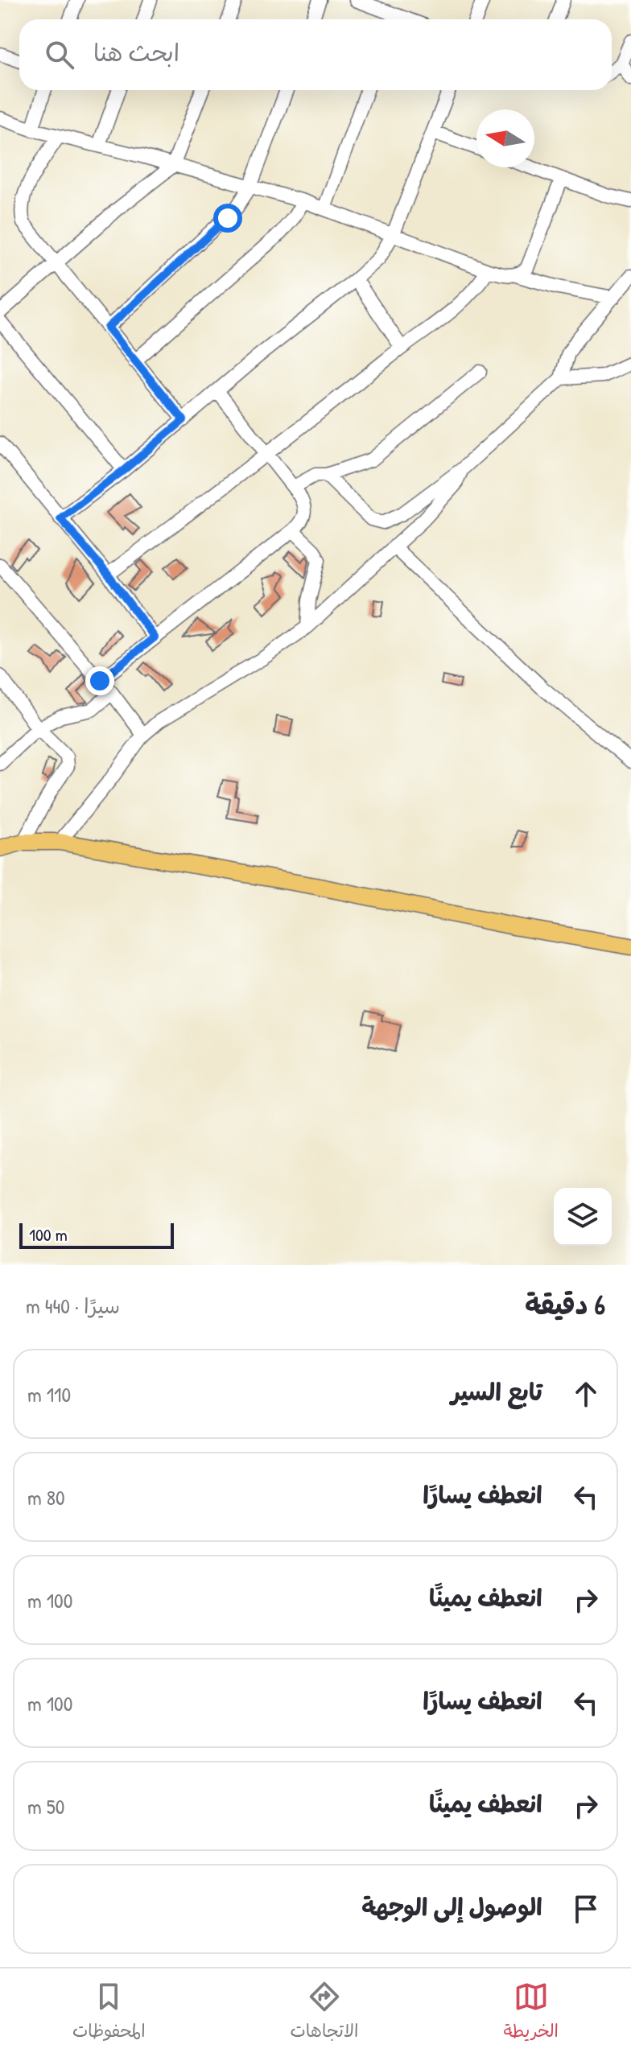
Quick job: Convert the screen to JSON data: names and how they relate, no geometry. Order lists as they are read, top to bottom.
{
  "scale_bar": "100 m",
  "north": "left",
  "page": {
    "search": "ابحث هنا",
    "scale": "100 m",
    "heading": ["6 دقيقة", "سيرًا · 440 m"],
    "list": [
      ["تابع السير", "110 m"],
      ["انعطف يسارًا", "80 m"],
      ["انعطف يمينًا", "100 m"],
      ["انعطف يسارًا", "100 m"],
      ["انعطف يمينًا", "50 m"],
      "الوصول إلى الوجهة"
    ],
    "nav": ["الخريطة", "الاتجاهات", "المحفوظات"]
  }
}
